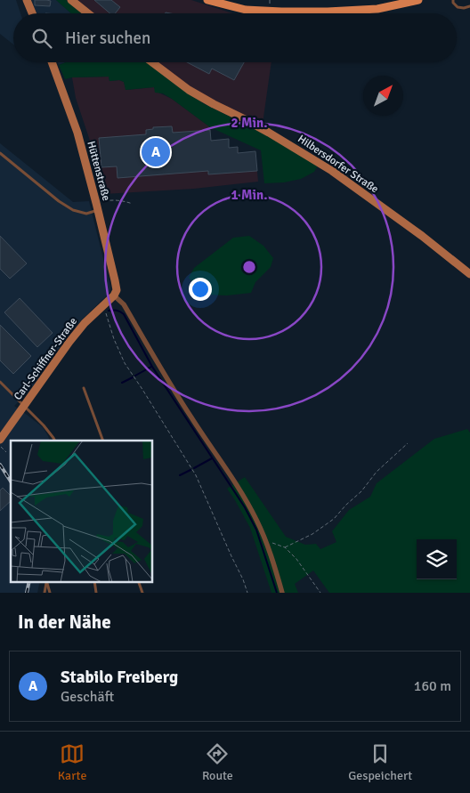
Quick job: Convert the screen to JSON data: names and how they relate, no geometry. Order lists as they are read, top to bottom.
{
  "streets": {
    "main road": ["Hilbersdorfer Straße", "Hüttenstraße", "Carl-Schiffner-Straße"]
  },
  "crossings": [
    ["Hüttenstraße", "Carl-Schiffner-Straße"]
  ],
  "north": "top right",
  "page": {
    "search": "Hier suchen",
    "pins": "A",
    "heading": "In der Nähe",
    "list": [
      {
        "mark": "A",
        "name": "Stabilo Freiberg",
        "note": "Geschäft",
        "value": "160 m"
      }
    ],
    "nav": ["Karte", "Route", "Gespeichert"]
  },
  "rings": ["2 Min.", "1 Min."]
}
